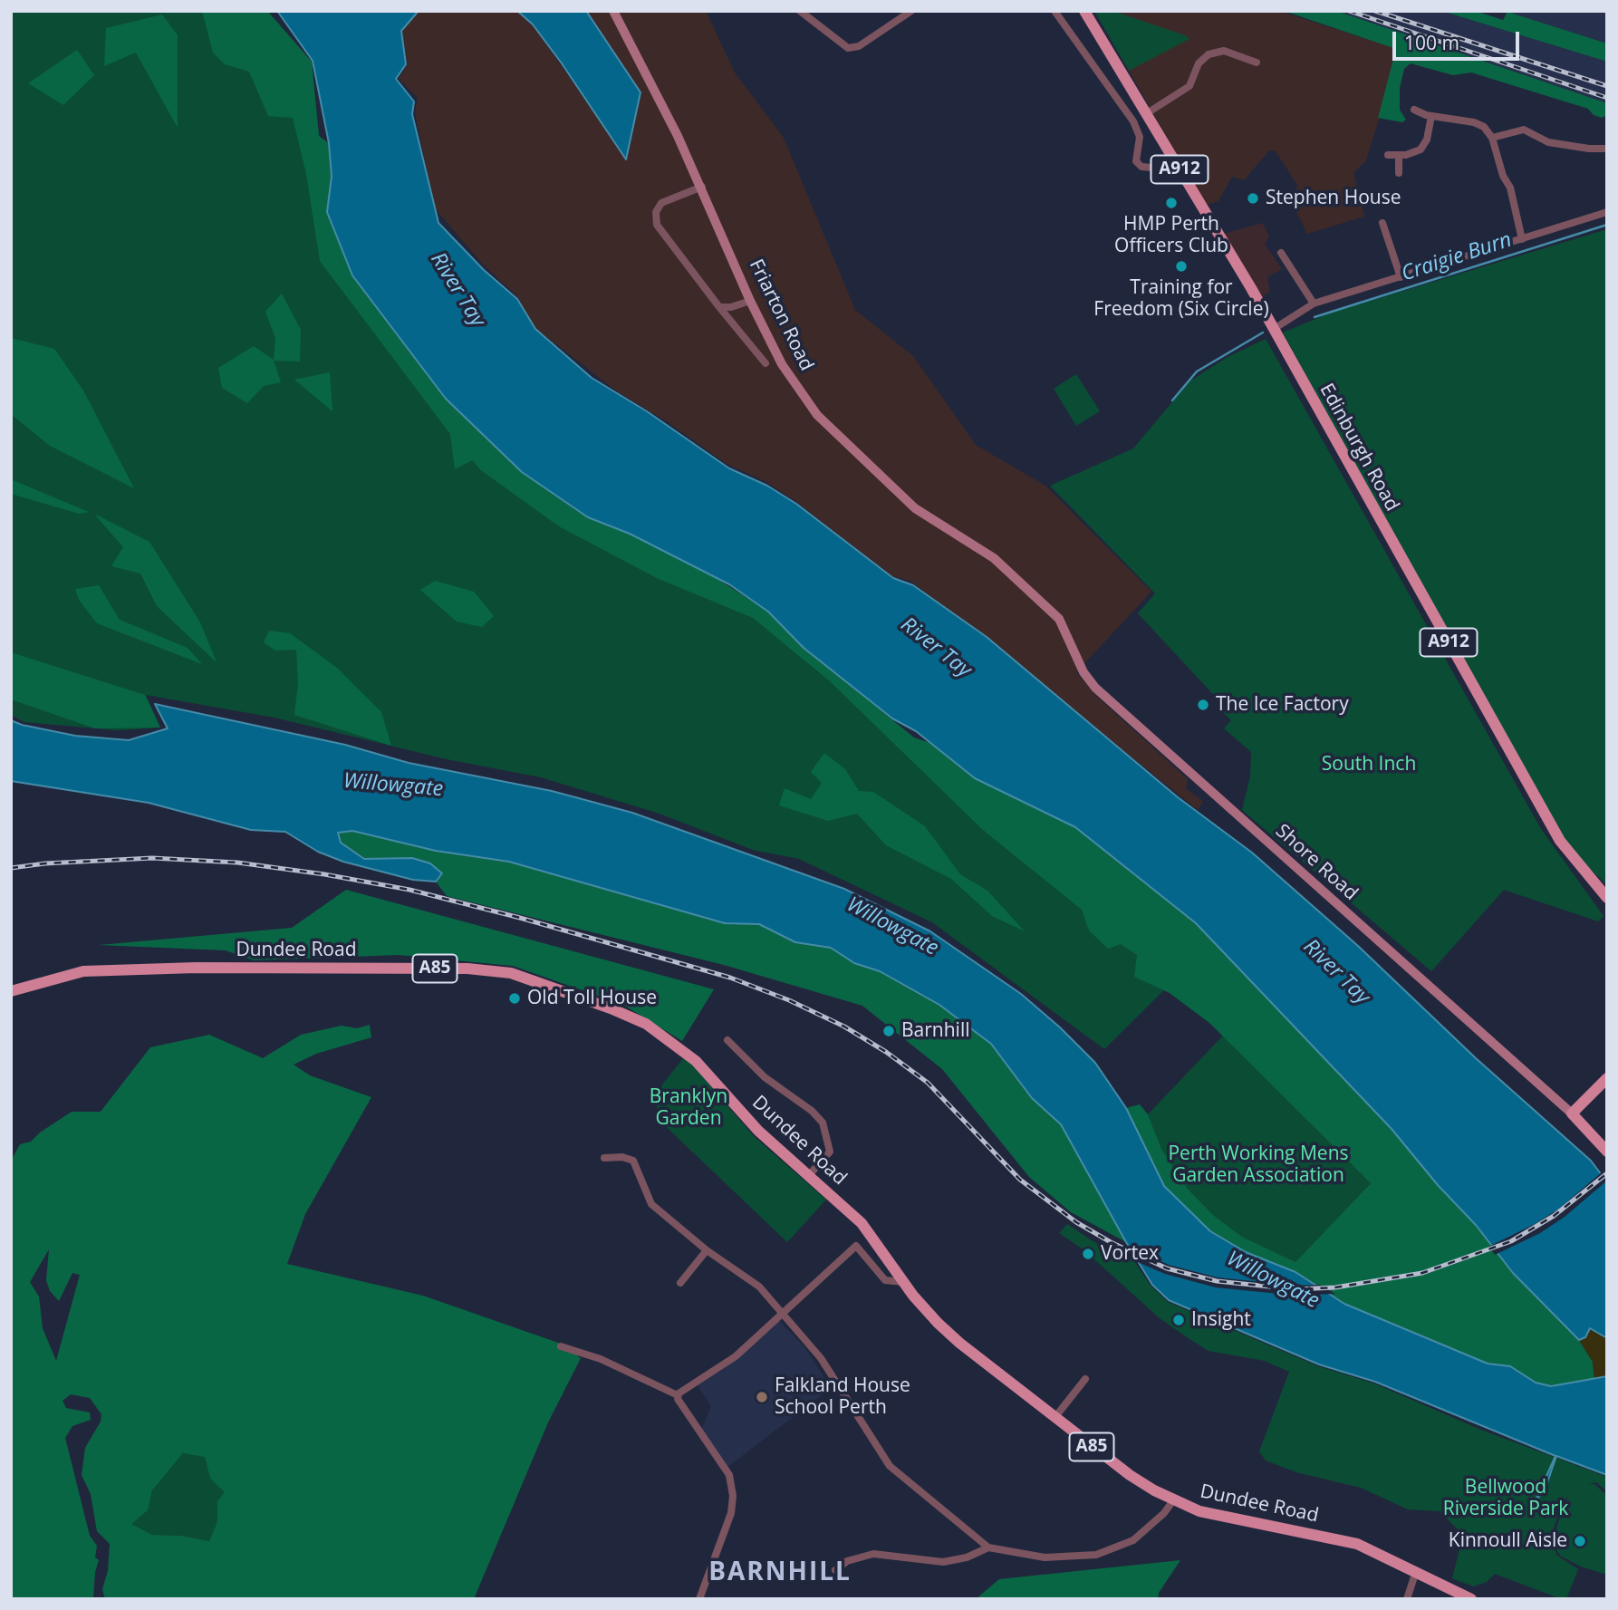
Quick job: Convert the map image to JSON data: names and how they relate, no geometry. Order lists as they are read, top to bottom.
{
  "streets": {
    "main road": [
      "A912",
      "Edinburgh Road",
      "Dundee Road",
      "A85"
    ],
    "street": ["Friarton Road", "Shore Road"]
  },
  "crossings": [
    ["Friarton Road", "Shore Road"]
  ],
  "districts": ["BARNHILL"],
  "water": ["Craigie Burn", "River Tay", "Willowgate"],
  "parks": [
    "South Inch",
    "Branklyn Garden",
    "Perth Working Mens Garden Association",
    "Bellwood Riverside Park"
  ],
  "places": [
    "Stephen House",
    "HMP Perth Officers Club",
    "Training for Freedom (Six Circle)",
    "The Ice Factory",
    "Old Toll House",
    "Barnhill",
    "Vortex",
    "Insight",
    "Falkland House School Perth",
    "Kinnoull Aisle"
  ],
  "scale_bar": "100 m"
}
